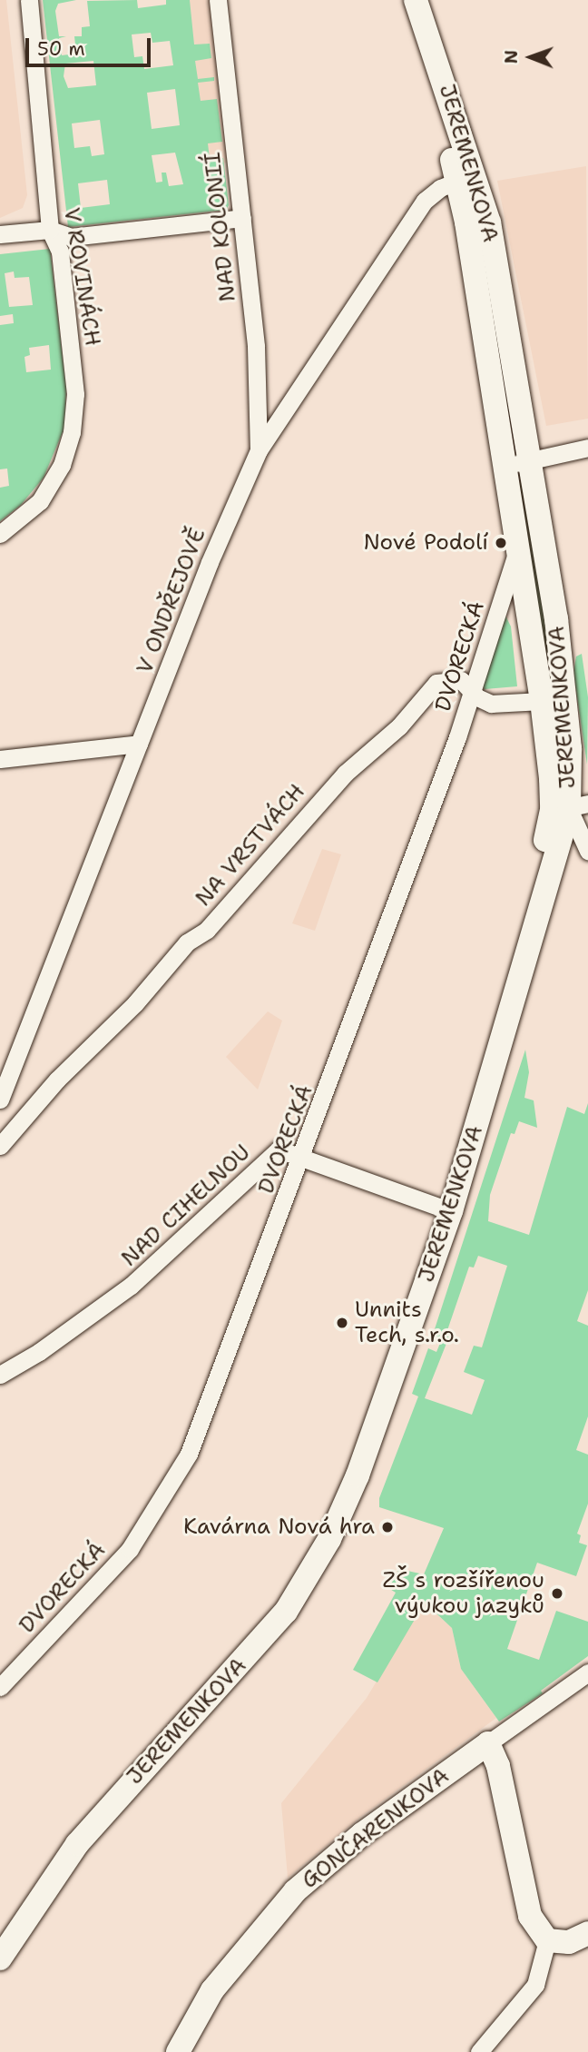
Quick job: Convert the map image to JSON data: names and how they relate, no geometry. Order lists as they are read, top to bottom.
{
  "streets": {
    "street": [
      "JEREMENKOVA",
      "NAD KOLONIÍ",
      "V ROVINÁCH",
      "V ONDŘEJOVĚ",
      "DVORECKÁ",
      "NA VRSTVÁCH",
      "NAD CIHELNOU",
      "GONČARENKOVA"
    ]
  },
  "crossings": [
    ["JEREMENKOVA", "V ONDŘEJOVĚ"],
    ["JEREMENKOVA", "DVORECKÁ"],
    ["JEREMENKOVA", "NA VRSTVÁCH"],
    ["JEREMENKOVA", "NAD CIHELNOU"],
    ["NAD KOLONIÍ", "V ONDŘEJOVĚ"],
    ["DVORECKÁ", "NA VRSTVÁCH"],
    ["DVORECKÁ", "NAD CIHELNOU"]
  ],
  "places": [
    "Nové Podolí",
    "Unnits Tech, s.r.o.",
    "Kavárna Nová hra",
    "ZŠ s rozšířenou výukou jazyků"
  ],
  "scale_bar": "50 m",
  "north": "left"
}
